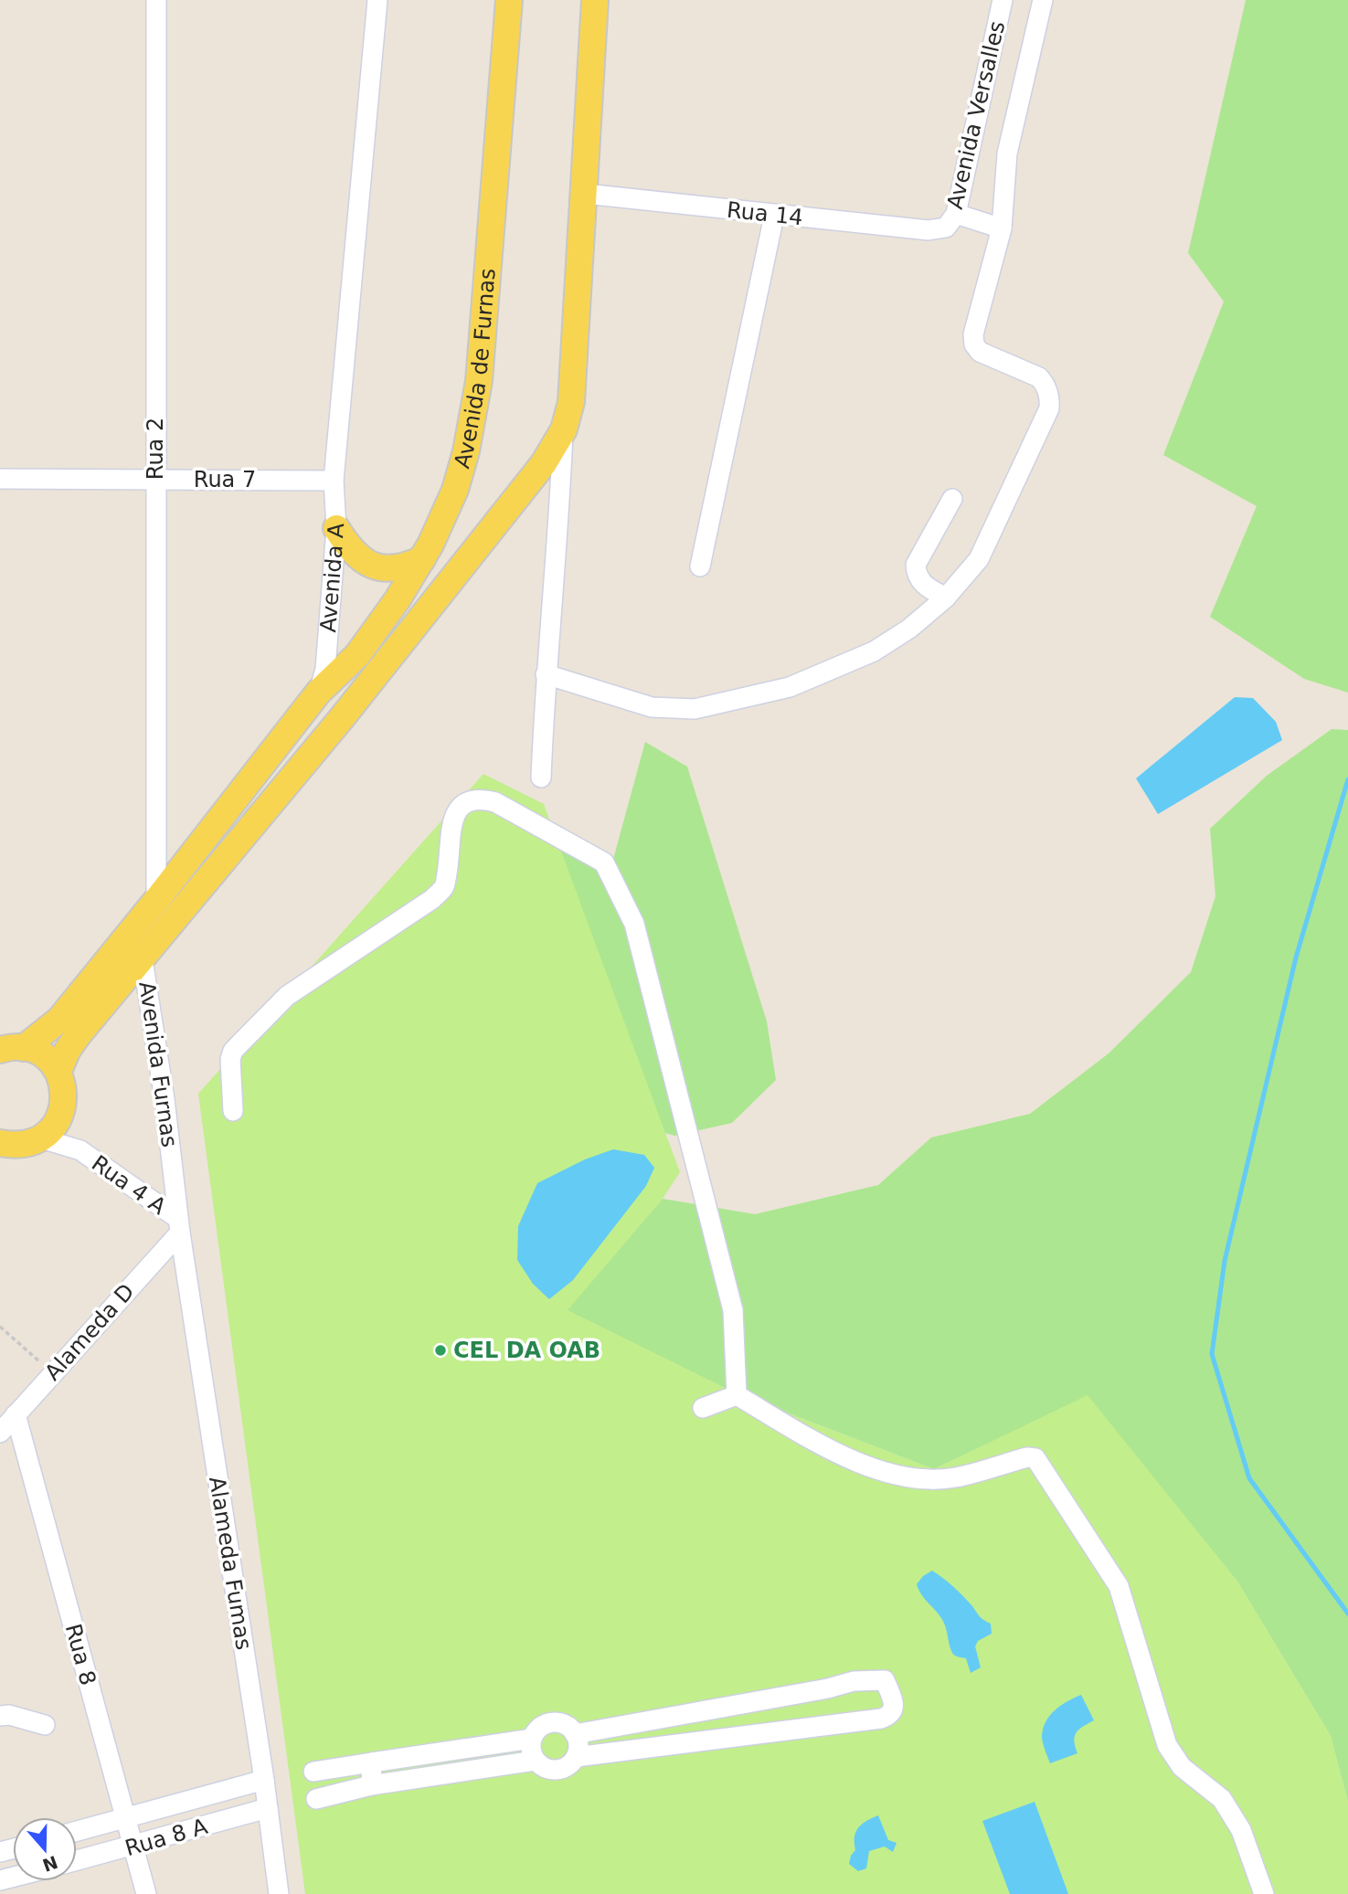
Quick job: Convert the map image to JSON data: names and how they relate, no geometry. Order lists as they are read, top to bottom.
{
  "streets": {
    "main road": ["Avenida de Furnas", "Avenida A"],
    "street": [
      "Avenida Versalles",
      "Rua 14",
      "Rua 2",
      "Rua 7",
      "Avenida Furnas",
      "Rua 4 A",
      "Alameda D",
      "Alameda Fumas",
      "Rua 8",
      "Rua 8 A"
    ]
  },
  "crossings": [
    ["Avenida Versalles", "Rua 14"],
    ["Avenida de Furnas", "Avenida A"],
    ["Rua 2", "Rua 7"],
    ["Rua 2", "Avenida A"],
    ["Rua 2", "Avenida Furnas"],
    ["Rua 7", "Avenida A"],
    ["Avenida A", "Avenida Furnas"],
    ["Avenida Furnas", "Rua 4 A"],
    ["Avenida Furnas", "Alameda D"],
    ["Avenida Furnas", "Alameda Fumas"],
    ["Rua 4 A", "Alameda D"],
    ["Rua 4 A", "Alameda Fumas"],
    ["Alameda D", "Alameda Fumas"],
    ["Alameda D", "Rua 8"],
    ["Alameda Fumas", "Rua 8 A"],
    ["Rua 8", "Rua 8 A"]
  ],
  "places": ["CEL DA OAB"],
  "north": "bottom"
}
